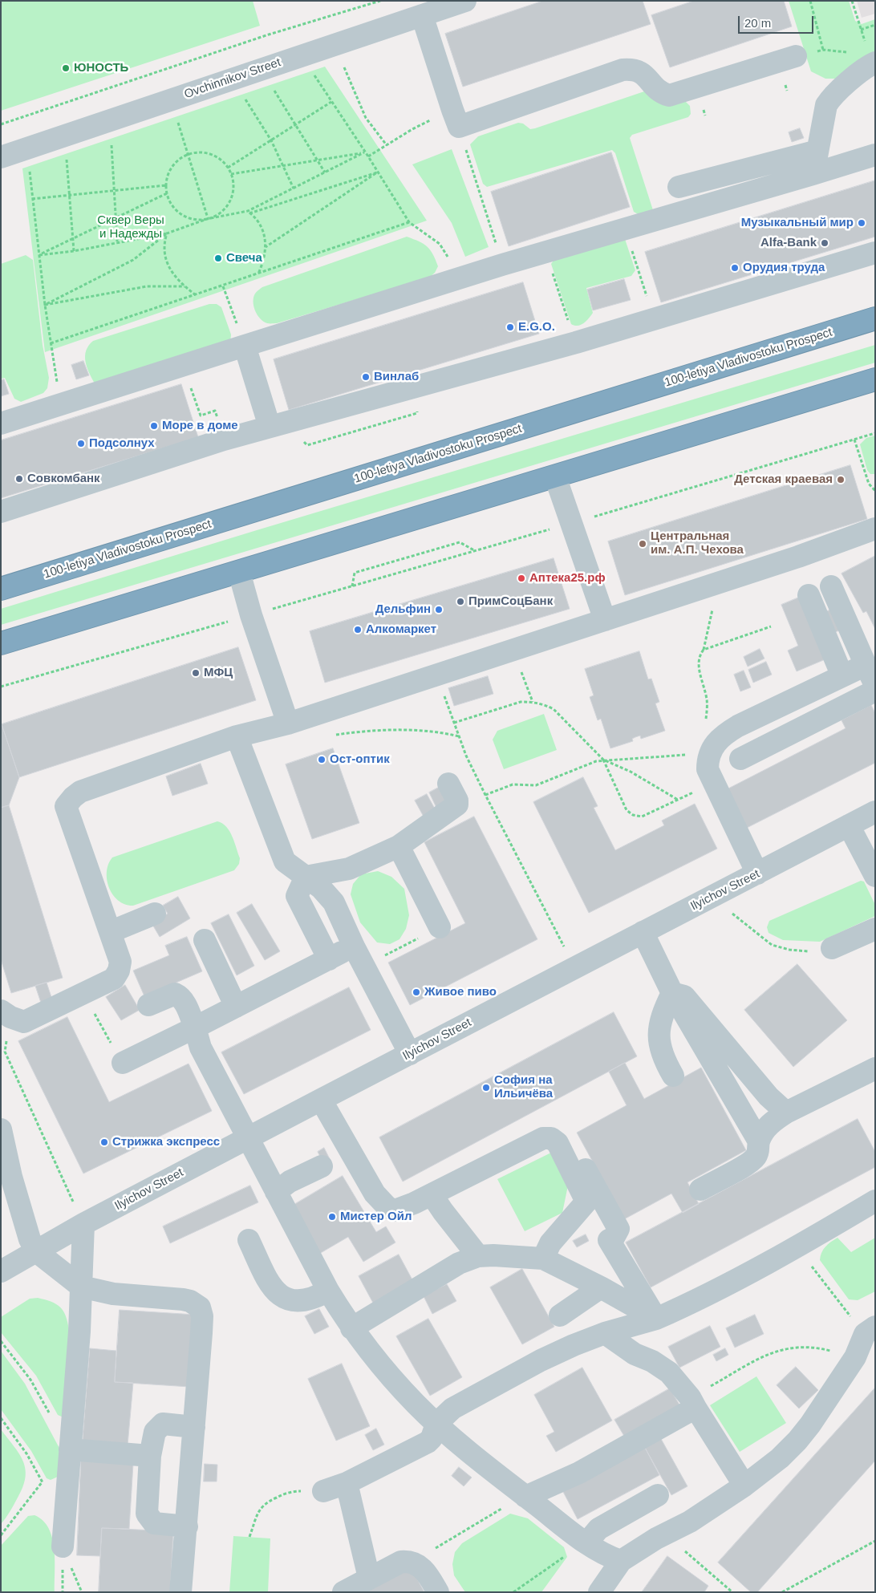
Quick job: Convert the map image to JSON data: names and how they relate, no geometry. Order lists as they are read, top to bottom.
{
  "streets": {
    "highway": ["100-letiya Vladivostoku Prospect"],
    "street": ["Ovchinnikov Street", "Ilyichov Street"]
  },
  "parks": ["Сквер Веры и Надежды"],
  "places": [
    "ЮНОСТЬ",
    "Музыкальный мир",
    "Alfa-Bank",
    "Свеча",
    "Орудия труда",
    "E.G.O.",
    "Винлаб",
    "Море в доме",
    "Подсолнух",
    "Совкомбанк",
    "Детская краевая",
    "Центральная им. А.П. Чехова",
    "Аптека25.рф",
    "ПримСоцБанк",
    "Дельфин",
    "Алкомаркет",
    "МФЦ",
    "Ост-оптик",
    "Живое пиво",
    "София на Ильичёва",
    "Стрижка экспресс",
    "Мистер Ойл"
  ],
  "scale_bar": "20 m"
}
